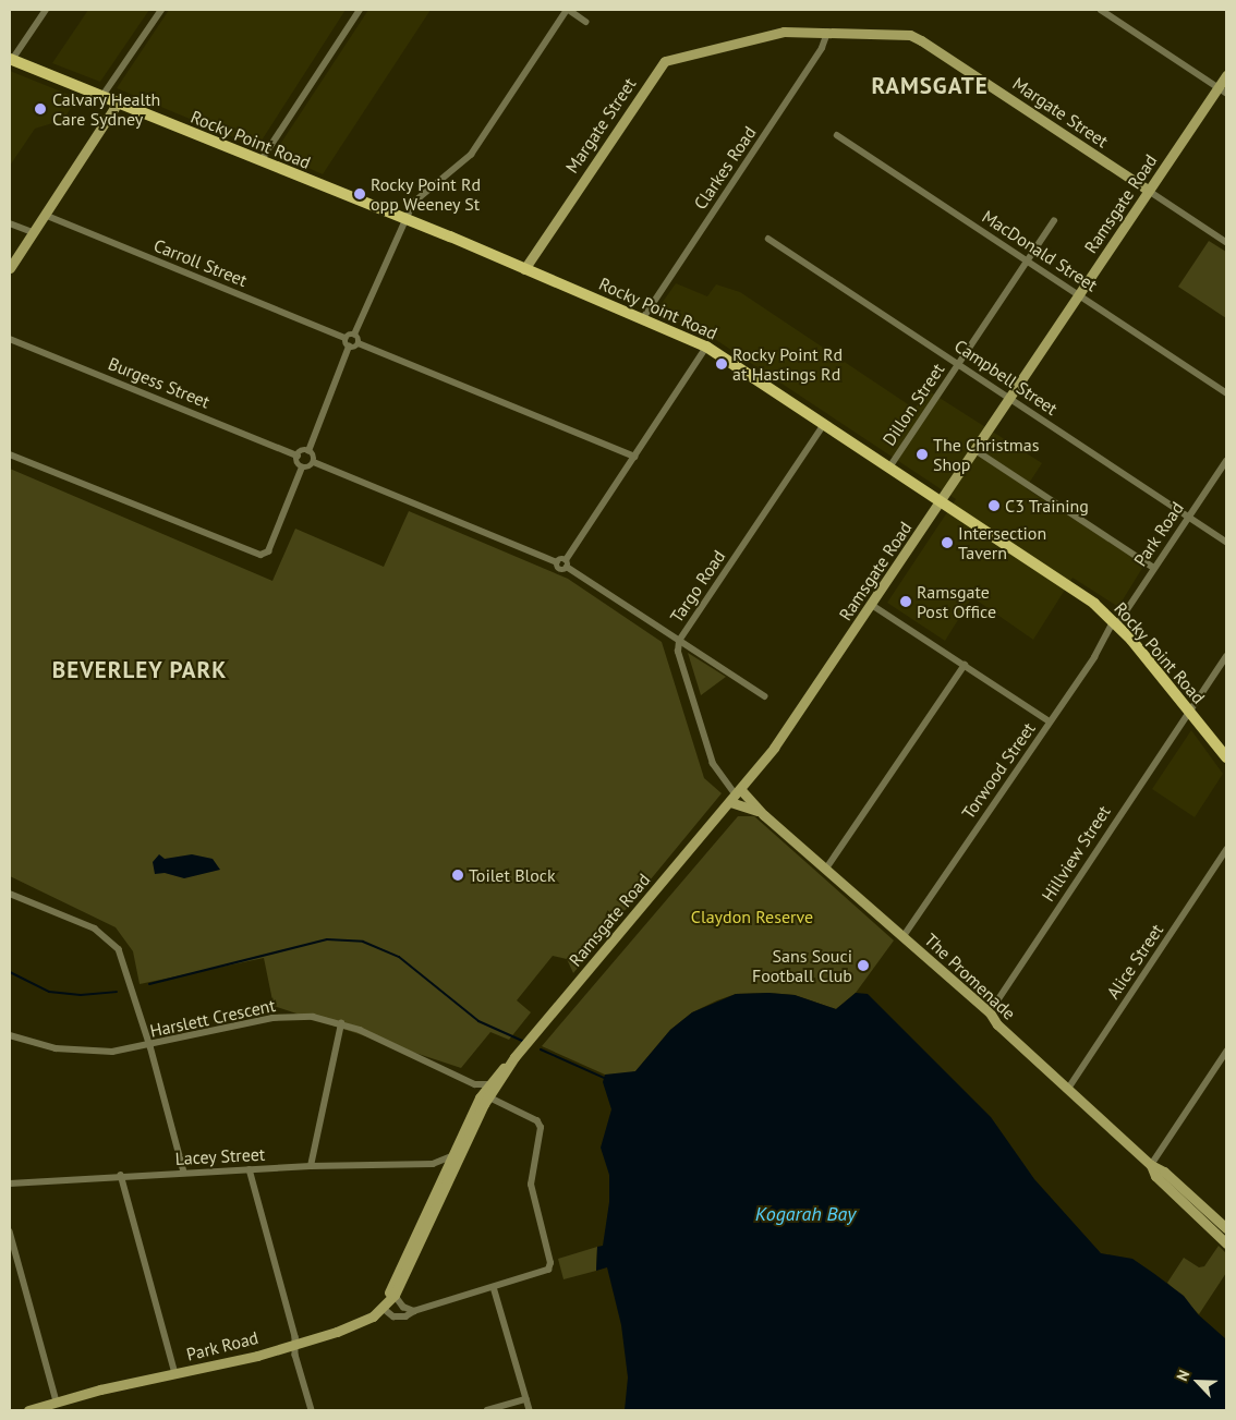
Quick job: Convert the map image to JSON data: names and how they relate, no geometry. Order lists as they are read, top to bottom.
{
  "streets": {
    "main road": [
      "Margate Street",
      "Rocky Point Road",
      "Ramsgate Road",
      "Park Road",
      "The Promenade"
    ],
    "street": [
      "Clarkes Road",
      "MacDonald Street",
      "Carroll Street",
      "Campbell Street",
      "Burgess Street",
      "Dillon Street",
      "Targo Road",
      "Torwood Street",
      "Hillview Street",
      "Alice Street",
      "Harslett Crescent",
      "Lacey Street"
    ]
  },
  "crossings": [
    ["Margate Street", "Rocky Point Road"],
    ["Margate Street", "Clarkes Road"],
    ["Margate Street", "Ramsgate Road"],
    ["Rocky Point Road", "Clarkes Road"],
    ["Rocky Point Road", "Ramsgate Road"],
    ["Rocky Point Road", "Dillon Street"],
    ["Rocky Point Road", "Park Road"],
    ["Rocky Point Road", "Targo Road"],
    ["Rocky Point Road", "Torwood Street"],
    ["Rocky Point Road", "Hillview Street"],
    ["Ramsgate Road", "MacDonald Street"],
    ["Ramsgate Road", "Campbell Street"],
    ["Ramsgate Road", "Park Road"],
    ["Ramsgate Road", "Targo Road"],
    ["Ramsgate Road", "The Promenade"],
    ["Ramsgate Road", "Harslett Crescent"],
    ["Ramsgate Road", "Lacey Street"],
    ["MacDonald Street", "Dillon Street"],
    ["Campbell Street", "Dillon Street"],
    ["Campbell Street", "Park Road"],
    ["Park Road", "Torwood Street"],
    ["Targo Road", "The Promenade"],
    ["Torwood Street", "The Promenade"],
    ["Hillview Street", "The Promenade"],
    ["Alice Street", "The Promenade"]
  ],
  "districts": ["RAMSGATE", "BEVERLEY PARK"],
  "water": ["Kogarah Bay"],
  "parks": ["Claydon Reserve"],
  "places": [
    "Calvary Health Care Sydney",
    "Rocky Point Rd opp Weeney St",
    "Rocky Point Rd at Hastings Rd",
    "The Christmas Shop",
    "C3 Training",
    "Intersection Tavern",
    "Ramsgate Post Office",
    "Toilet Block",
    "Sans Souci Football Club"
  ],
  "north": "top left"
}
